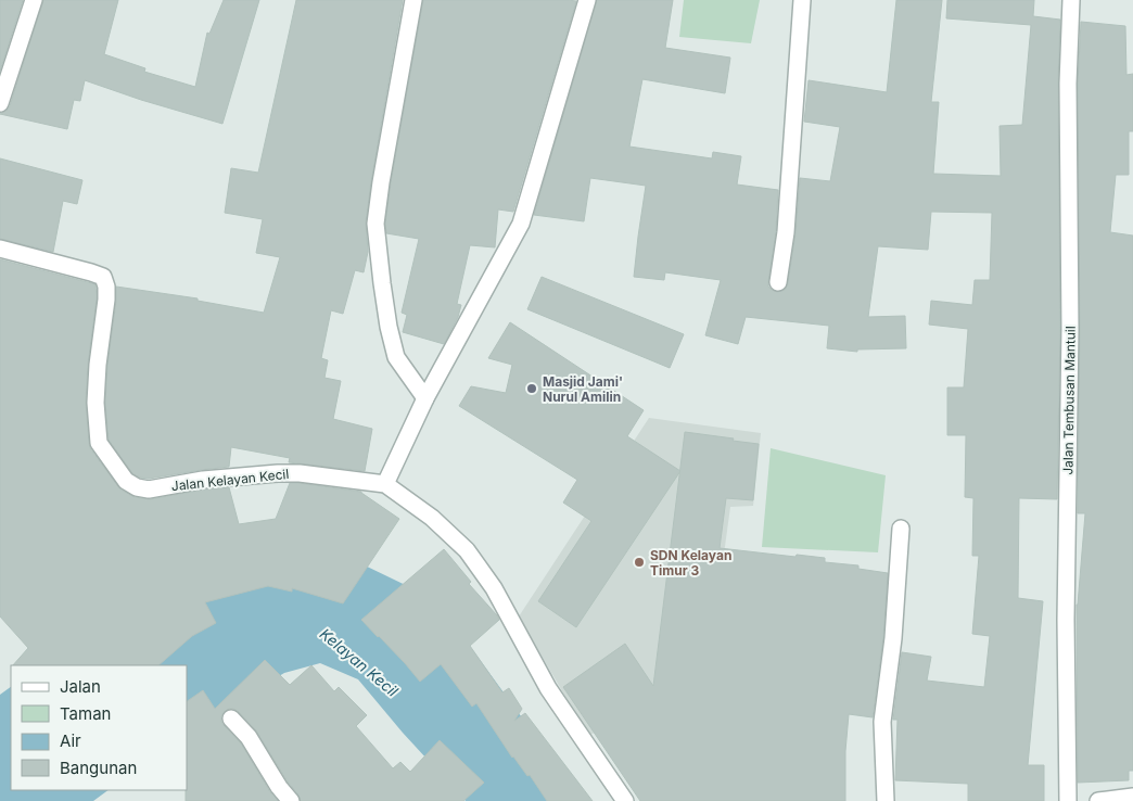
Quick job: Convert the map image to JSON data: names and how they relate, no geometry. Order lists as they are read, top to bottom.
{
  "streets": {
    "street": ["Jalan Tembusan Mantuil", "Jalan Kelayan Kecil"]
  },
  "water": ["Kelayan Kecil"],
  "places": ["Masjid Jami' Nurul Amilin", "SDN Kelayan Timur 3"],
  "legend": [
    "Jalan",
    "Taman",
    "Air",
    "Bangunan"
  ]
}
